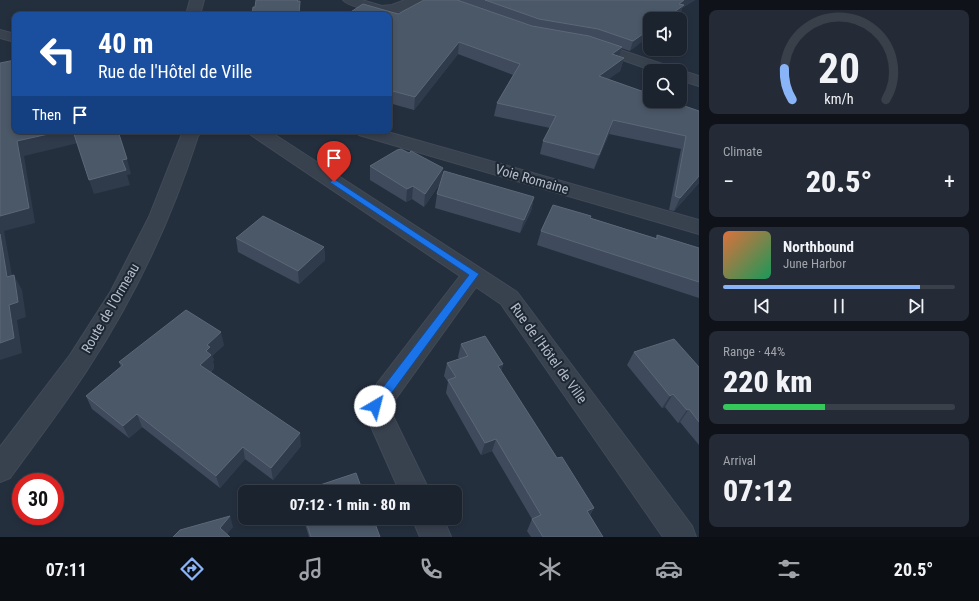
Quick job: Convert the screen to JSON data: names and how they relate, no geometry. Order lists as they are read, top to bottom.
{
  "streets": {
    "street": ["Voie Romaine", "Route de l'Ormeau", "Rue de l'Hôtel de Ville"]
  },
  "page": {
    "turn": ["40 m", "Rue de l'Hôtel de Ville"],
    "then": "Then",
    "tile": [
      "Climate",
      ["Range · 44%", "220 km"],
      ["Arrival", "07:12"]
    ],
    "heat": ["−", "20.5°", "+"],
    "song": ["Northbound", "June Harbor"],
    "limit": "30",
    "trip": "07:12 · 1 min · 80 m",
    "tabs": ["07:11", "20.5°"],
    "gauge": ["20", "km/h"]
  }
}
